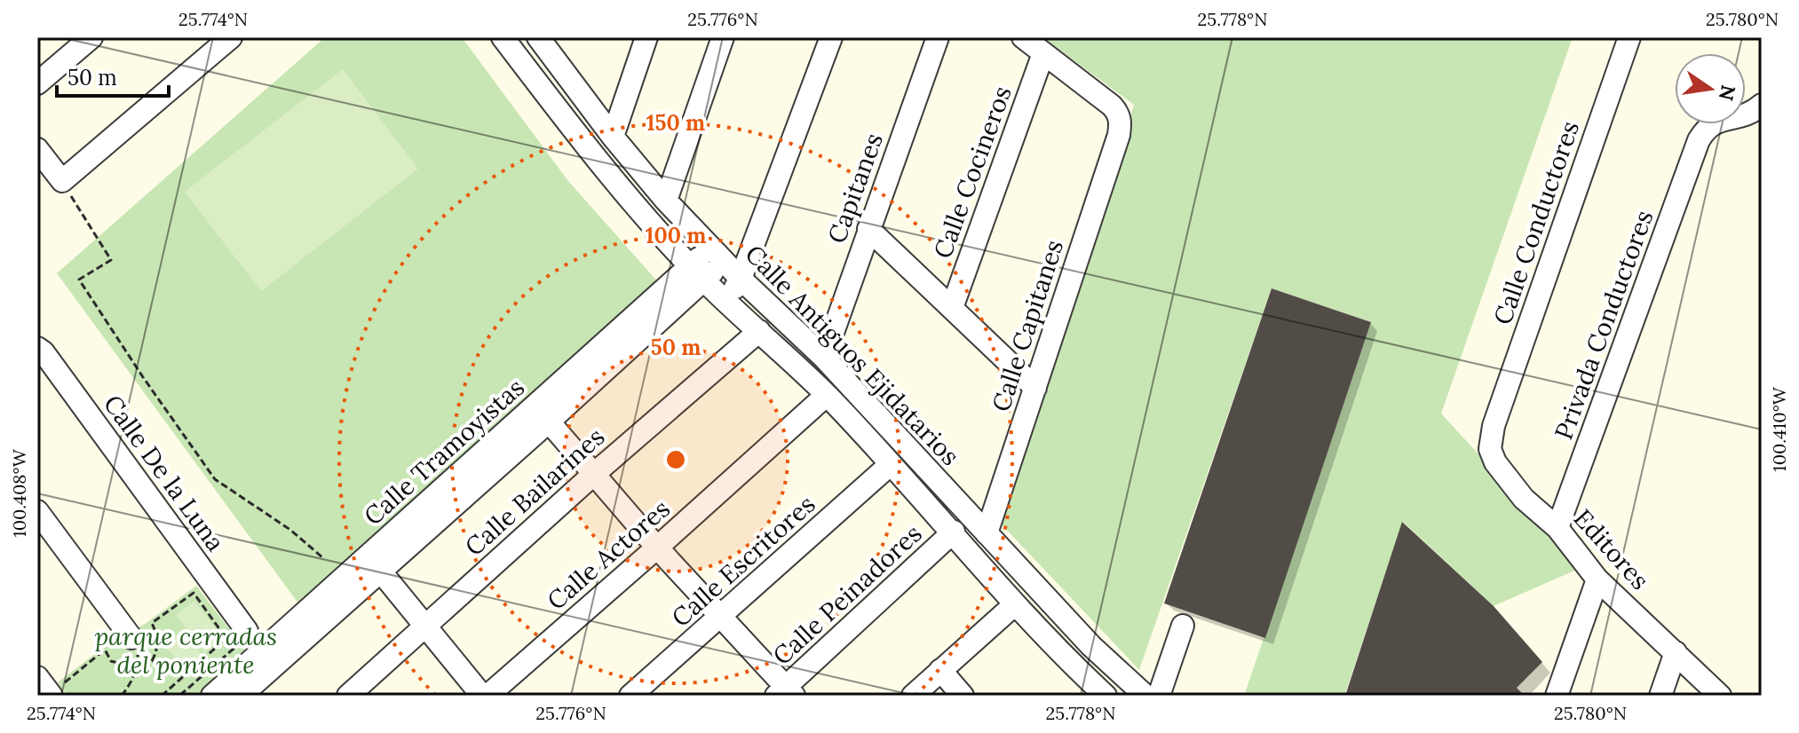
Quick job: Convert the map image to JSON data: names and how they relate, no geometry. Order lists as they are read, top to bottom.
{
  "streets": {
    "street": [
      "Calle Cocineros",
      "Capitanes",
      "Calle Conductores",
      "Privada Conductores",
      "Calle Capitanes",
      "Calle Antiguos Ejidatarios",
      "Calle Tramoyistas",
      "Calle De la Luna",
      "Calle Bailarines",
      "Editores",
      "Calle Actores",
      "Calle Escritores",
      "Calle Peinadores"
    ]
  },
  "crossings": [
    ["Calle Cocineros", "Calle Capitanes"],
    ["Capitanes", "Calle Antiguos Ejidatarios"],
    ["Calle Conductores", "Editores"],
    ["Privada Conductores", "Editores"],
    ["Calle Capitanes", "Calle Antiguos Ejidatarios"],
    ["Calle Antiguos Ejidatarios", "Calle Tramoyistas"],
    ["Calle Antiguos Ejidatarios", "Calle Bailarines"],
    ["Calle Antiguos Ejidatarios", "Calle Actores"],
    ["Calle Antiguos Ejidatarios", "Calle Escritores"],
    ["Calle Antiguos Ejidatarios", "Calle Peinadores"]
  ],
  "parks": ["parque cerradas del poniente"],
  "scale_bar": "50 m",
  "north": "right",
  "coordinates": [
    "25.774°N",
    "25.776°N",
    "25.778°N",
    "25.780°N",
    "100.410°W",
    "100.408°W"
  ],
  "rings": ["150 m", "100 m", "50 m"]
}
